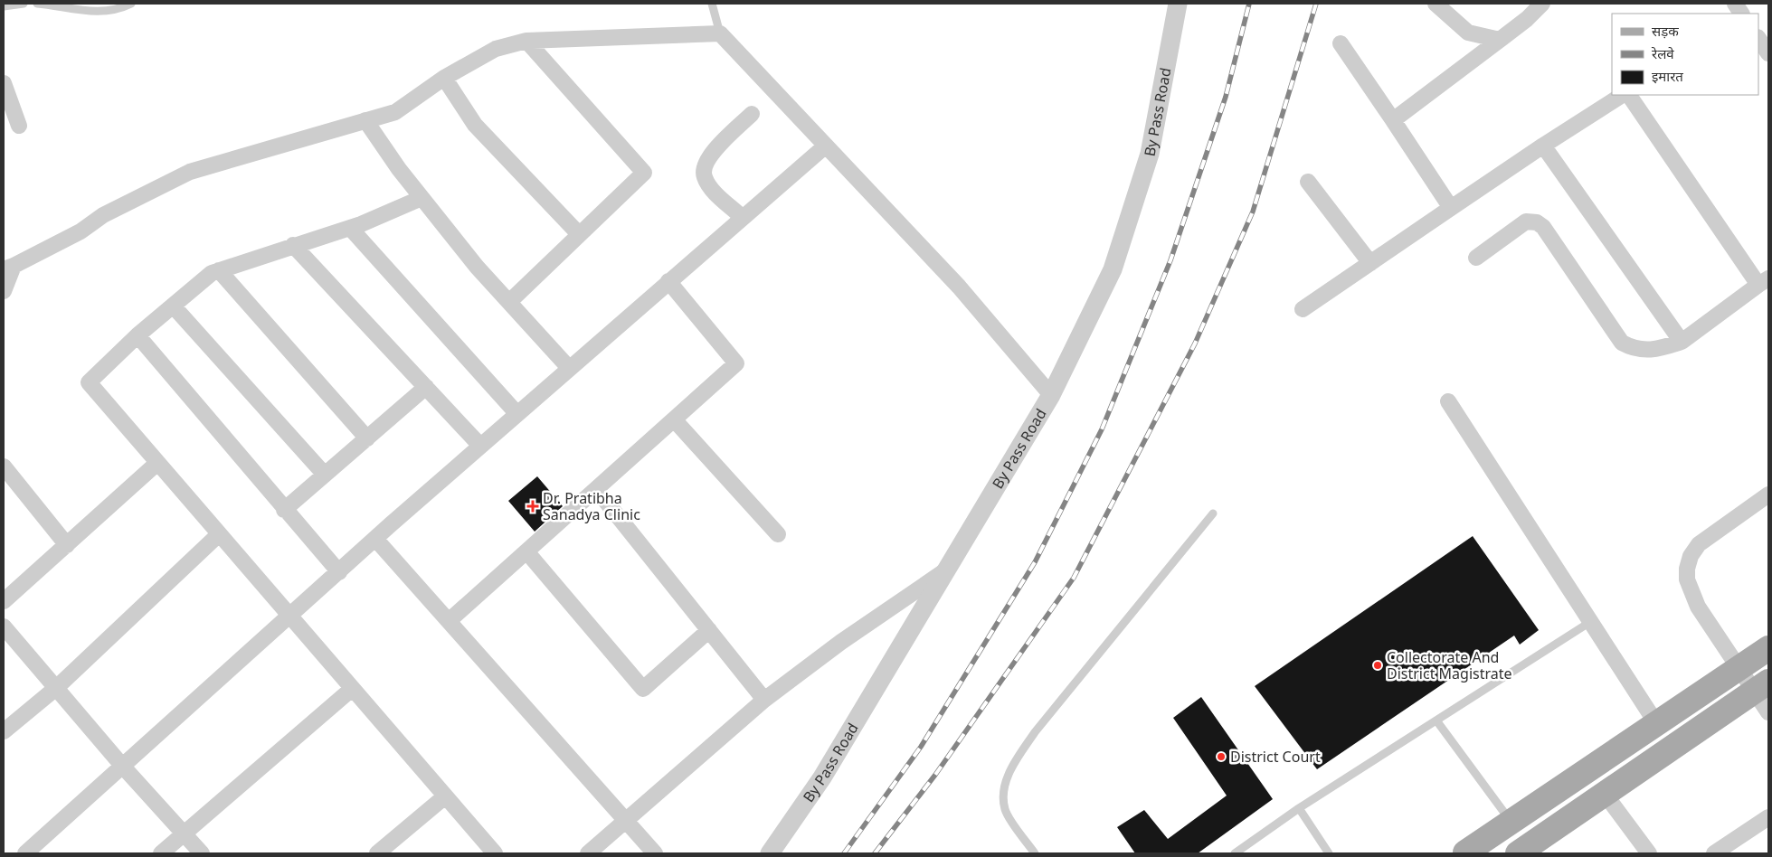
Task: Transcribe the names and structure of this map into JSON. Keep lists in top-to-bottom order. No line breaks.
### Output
{"streets":{"street":["By Pass Road"]},"places":{"health":["Dr. Pratibha Sanadya Clinic"],"other":["Collectorate And District Magistrate","District Court"]},"legend":["सड़क","रेलवे","इमारत"]}
